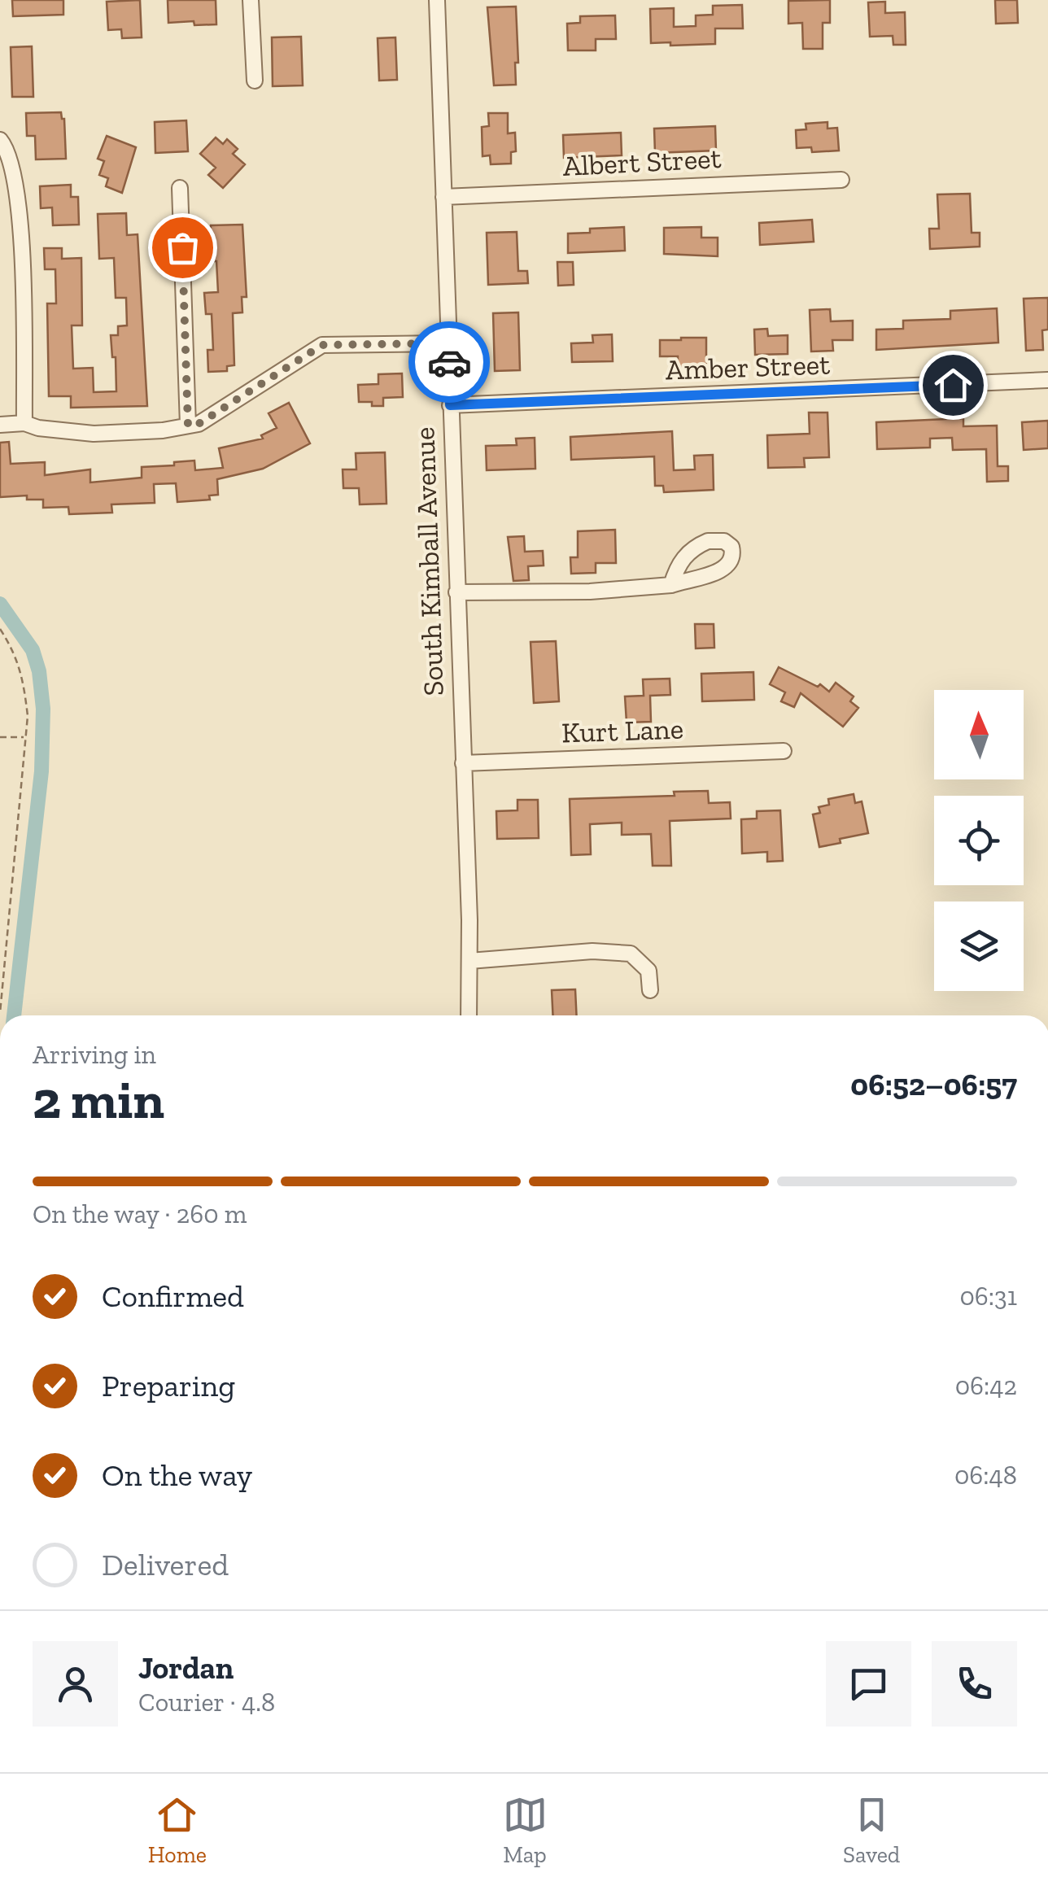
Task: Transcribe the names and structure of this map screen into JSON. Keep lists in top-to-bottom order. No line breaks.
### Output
{"streets":{"street":["Albert Street","Amber Street","South Kimball Avenue","Kurt Lane"]},"crossings":[["Albert Street","South Kimball Avenue"],["Amber Street","South Kimball Avenue"],["South Kimball Avenue","Kurt Lane"]],"north":"top","page":{"heading":["2 min","Arriving in","06:52–06:57"],"panel":["Jordan","Courier · 4.8"],"bar":"On the way · 260 m","list":[["Confirmed","06:31"],["Preparing","06:42"],["On the way","06:48"],"Delivered"],"tabs":["Home","Map","Saved"]}}
